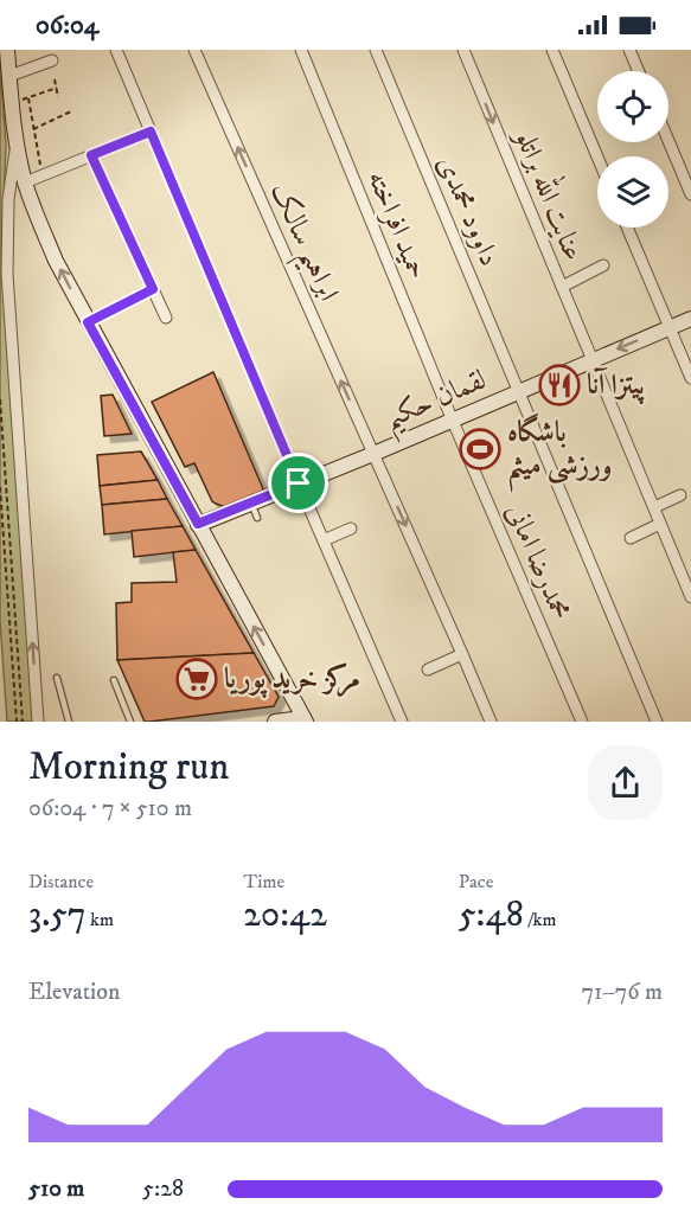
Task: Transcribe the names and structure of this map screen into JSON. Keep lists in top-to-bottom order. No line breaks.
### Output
{"streets":{"street":["عنایت الله براتلو","داوود محمدی","حمید افراخته","ابراهیم سالک","لقمان حکیم","محمدرضا امانی"]},"crossings":[["عنایت الله براتلو","لقمان حکیم"],["داوود محمدی","لقمان حکیم"],["حمید افراخته","لقمان حکیم"],["حمید افراخته","محمدرضا امانی"],["ابراهیم سالک","لقمان حکیم"],["لقمان حکیم","محمدرضا امانی"]],"places":{"restaurant":["پیتزا آنا"],"sports":["باشگاه ورزشی میثم"],"supermarket":["مرکز خرید پوریا"]},"page":{"status":"06:04","heading":["Morning run","06:04 · 7 × 510 m"],"stats":[["Distance","3.57 km"],["Time","20:42"],["Pace","5:48 /km"]],"chart":["Elevation","71–76 m"],"list":[{"name":"510 m","note":"5:28"}]}}
